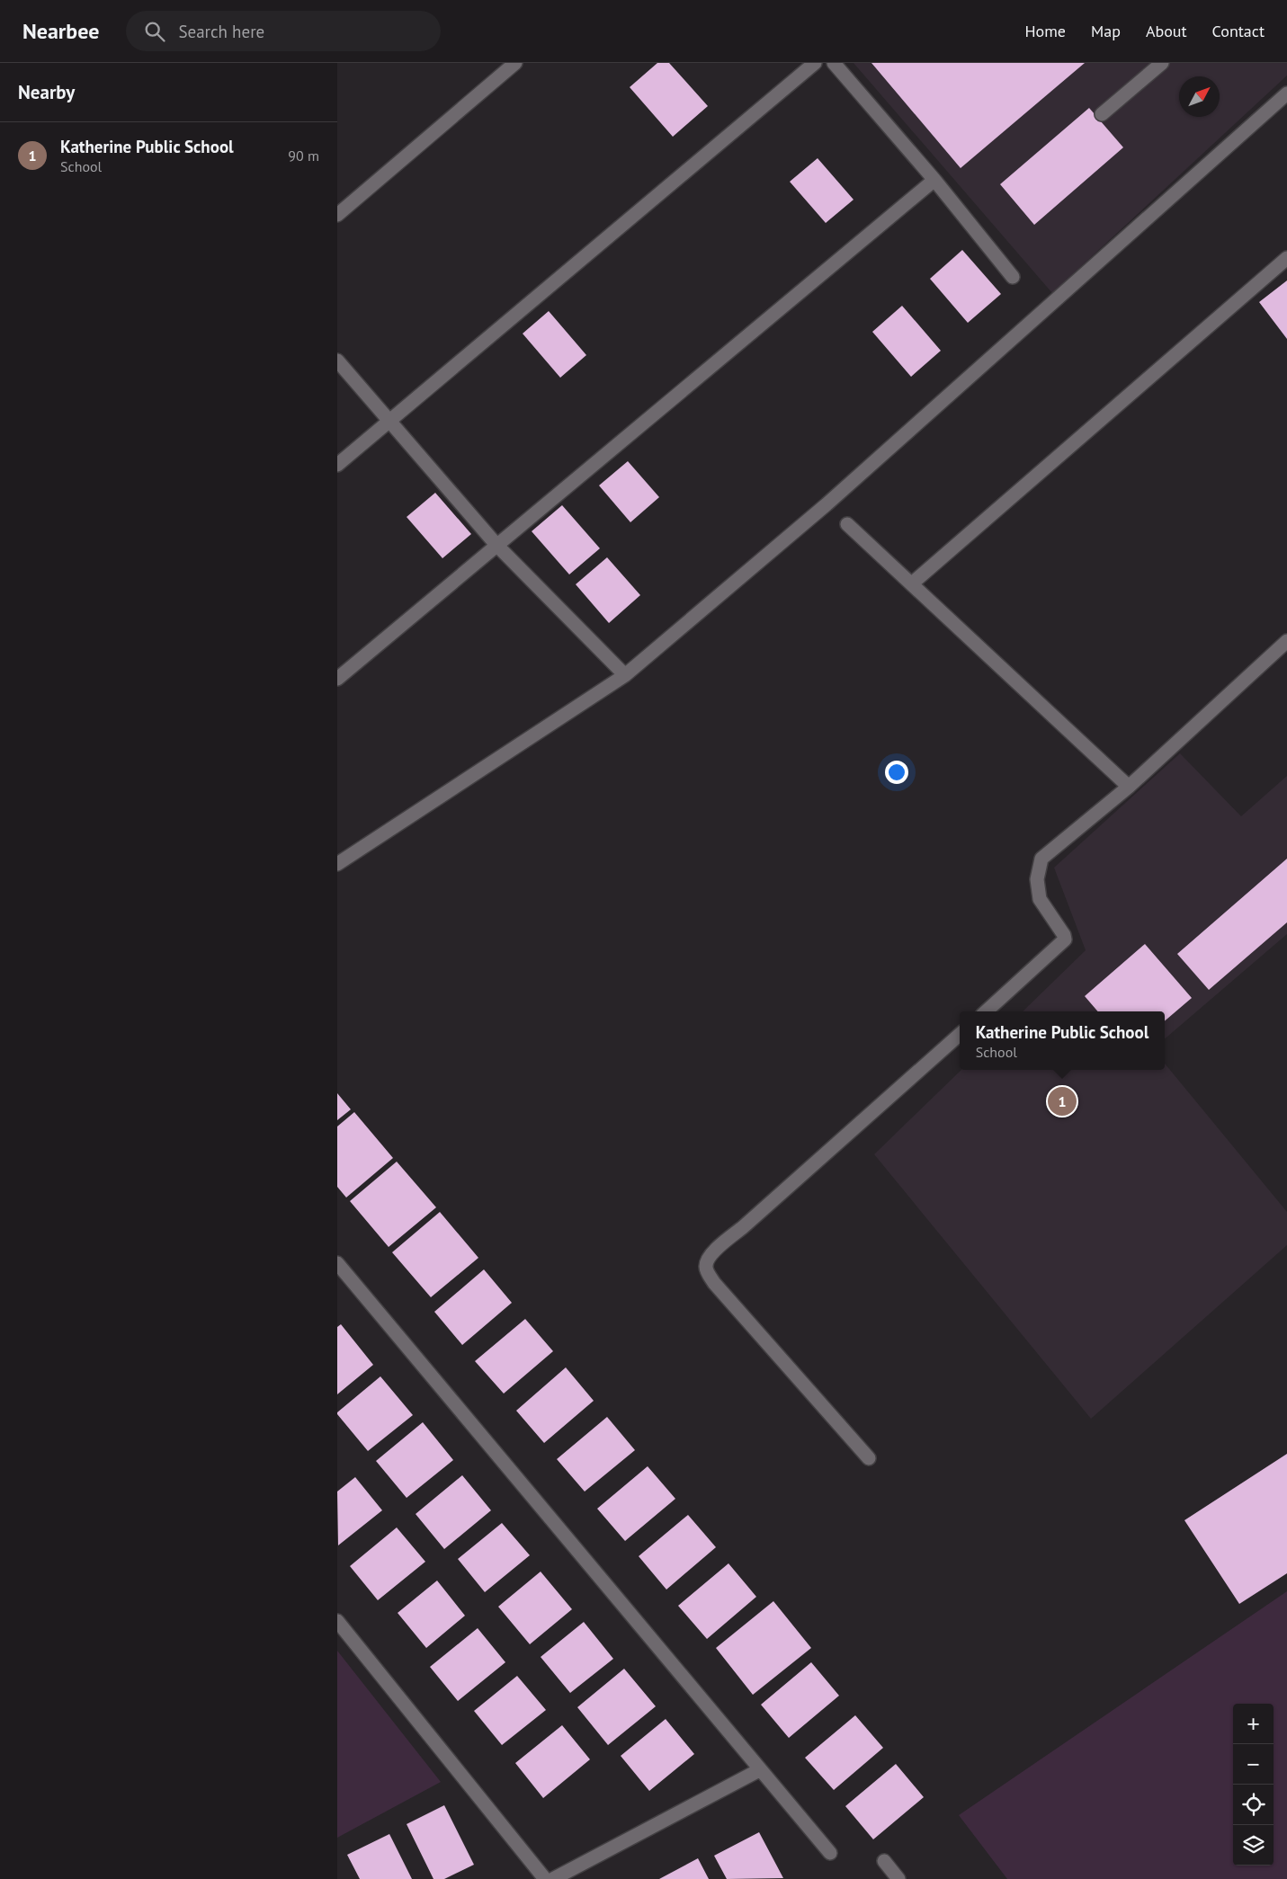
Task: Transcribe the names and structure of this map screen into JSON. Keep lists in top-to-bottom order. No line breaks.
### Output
{"north":"top right","page":{"header":"Nearbee","search":"Search here","nav":["Home","Map","About","Contact"],"heading":"Nearby","list":[{"mark":"1","name":"Katherine Public School","note":"School","value":"90 m"}],"popup":["Katherine Public School","School"],"pins":"1","map_buttons":["+","−"]}}
